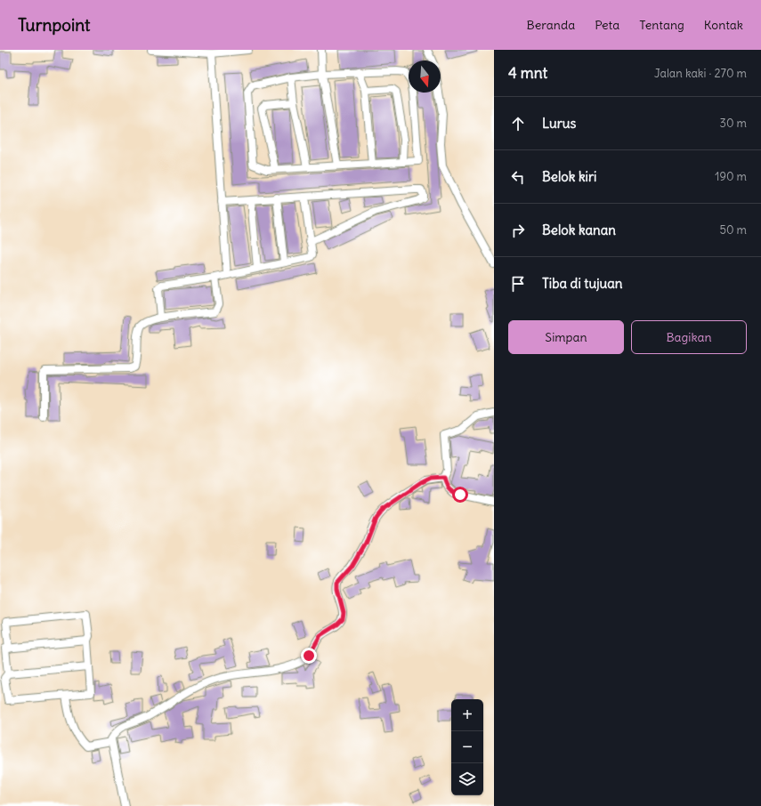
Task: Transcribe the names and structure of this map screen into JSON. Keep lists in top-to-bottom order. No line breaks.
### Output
{"north":"bottom","page":{"header":"Turnpoint","nav":["Beranda","Peta","Tentang","Kontak"],"heading":["4 mnt","Jalan kaki · 270 m"],"list":[["Lurus","30 m"],["Belok kiri","190 m"],["Belok kanan","50 m"],"Tiba di tujuan"],"buttons":["Simpan","Bagikan"],"map_buttons":["+","−"]}}
